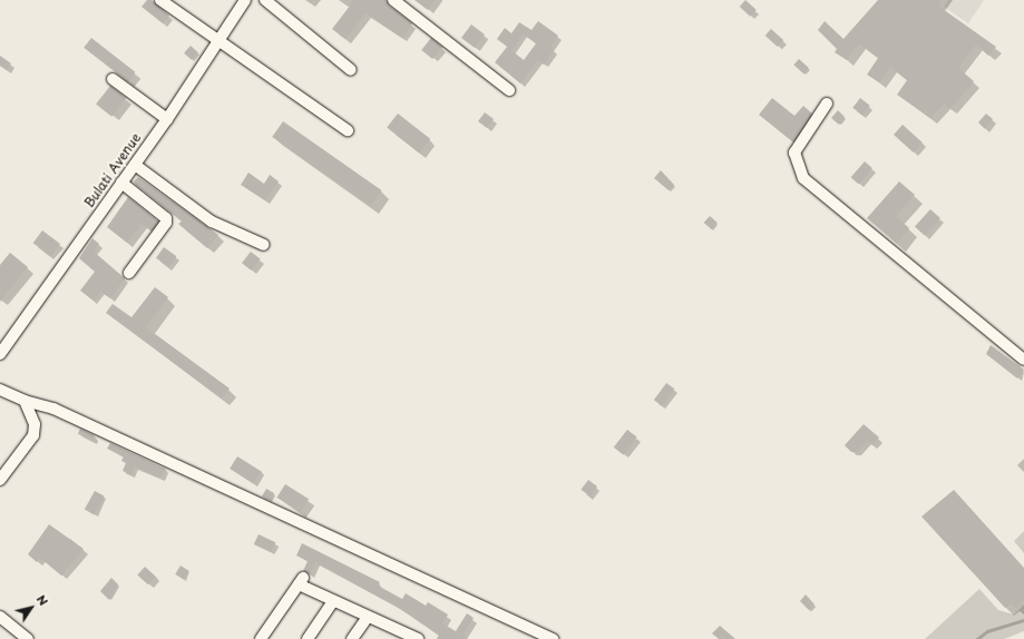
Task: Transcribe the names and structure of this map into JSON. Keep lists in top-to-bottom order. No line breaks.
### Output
{"streets":{"street":["Bulati Avenue"]},"north":"top right"}
